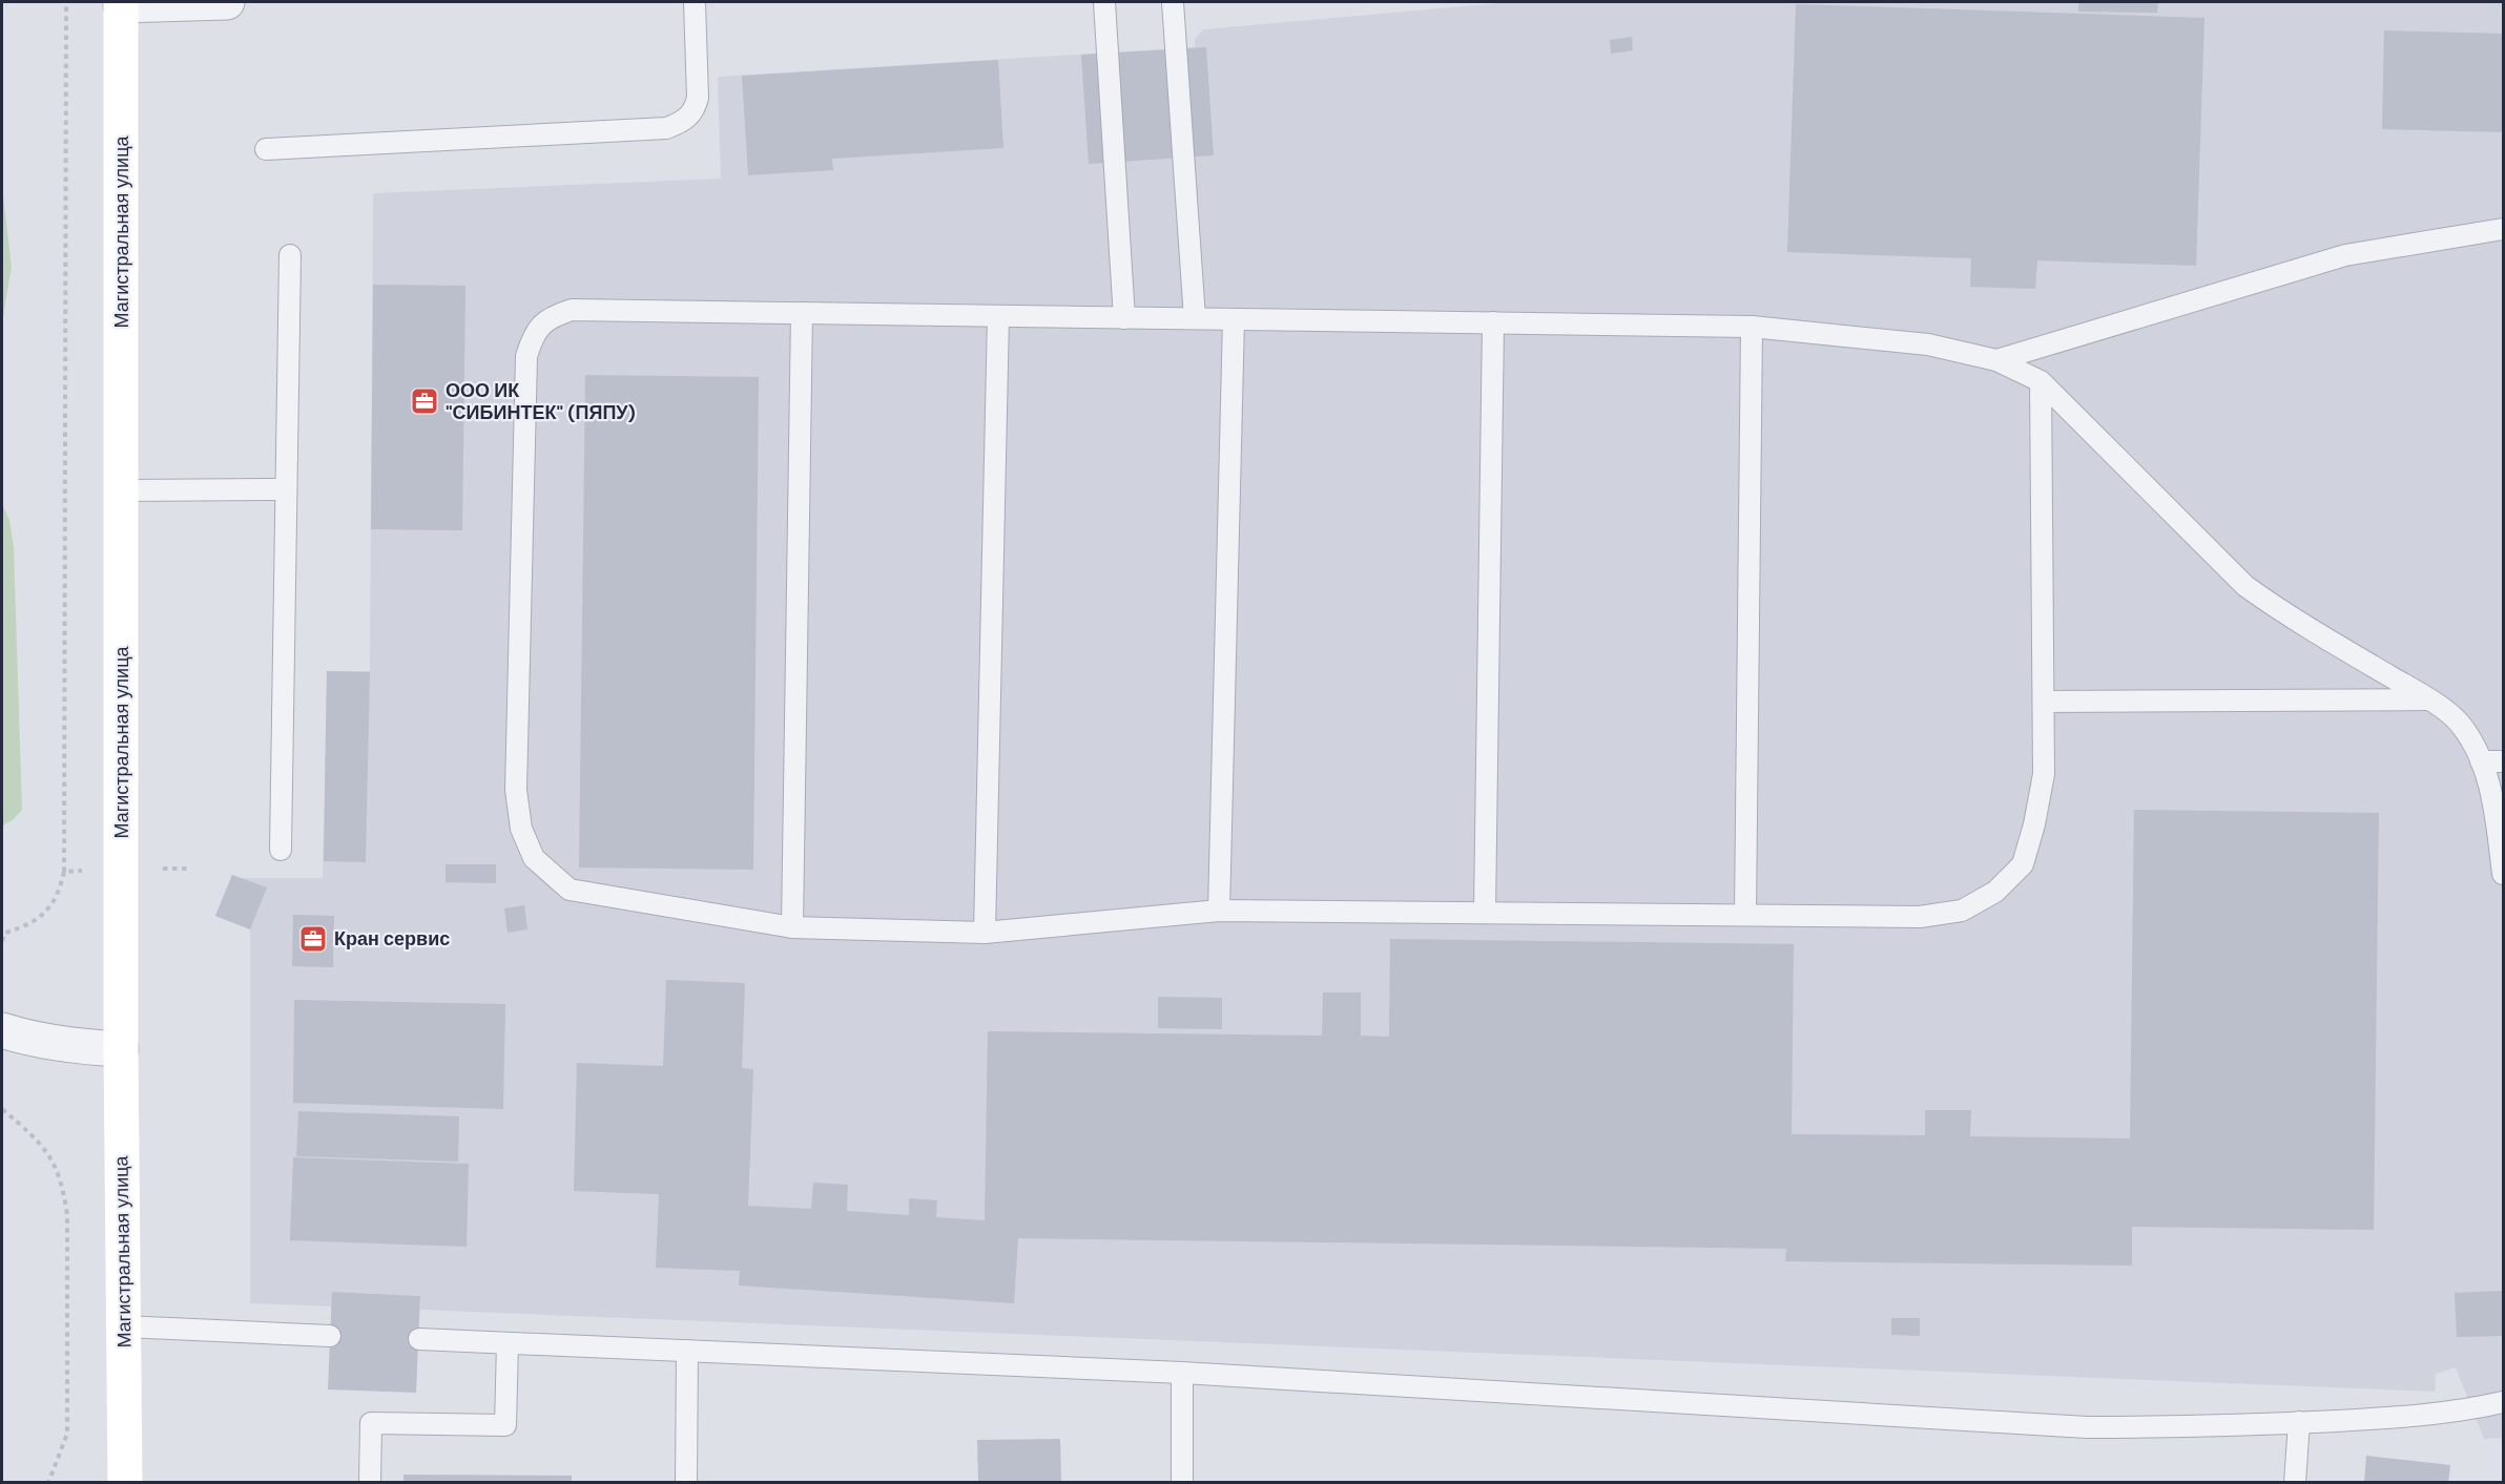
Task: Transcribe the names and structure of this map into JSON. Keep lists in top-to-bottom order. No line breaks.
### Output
{"streets":{"main road":["Магистральная улица"]},"places":{"office":["ООО ИК \"СИБИНТЕК\" (ПЯПУ)","Кран сервис"]}}
